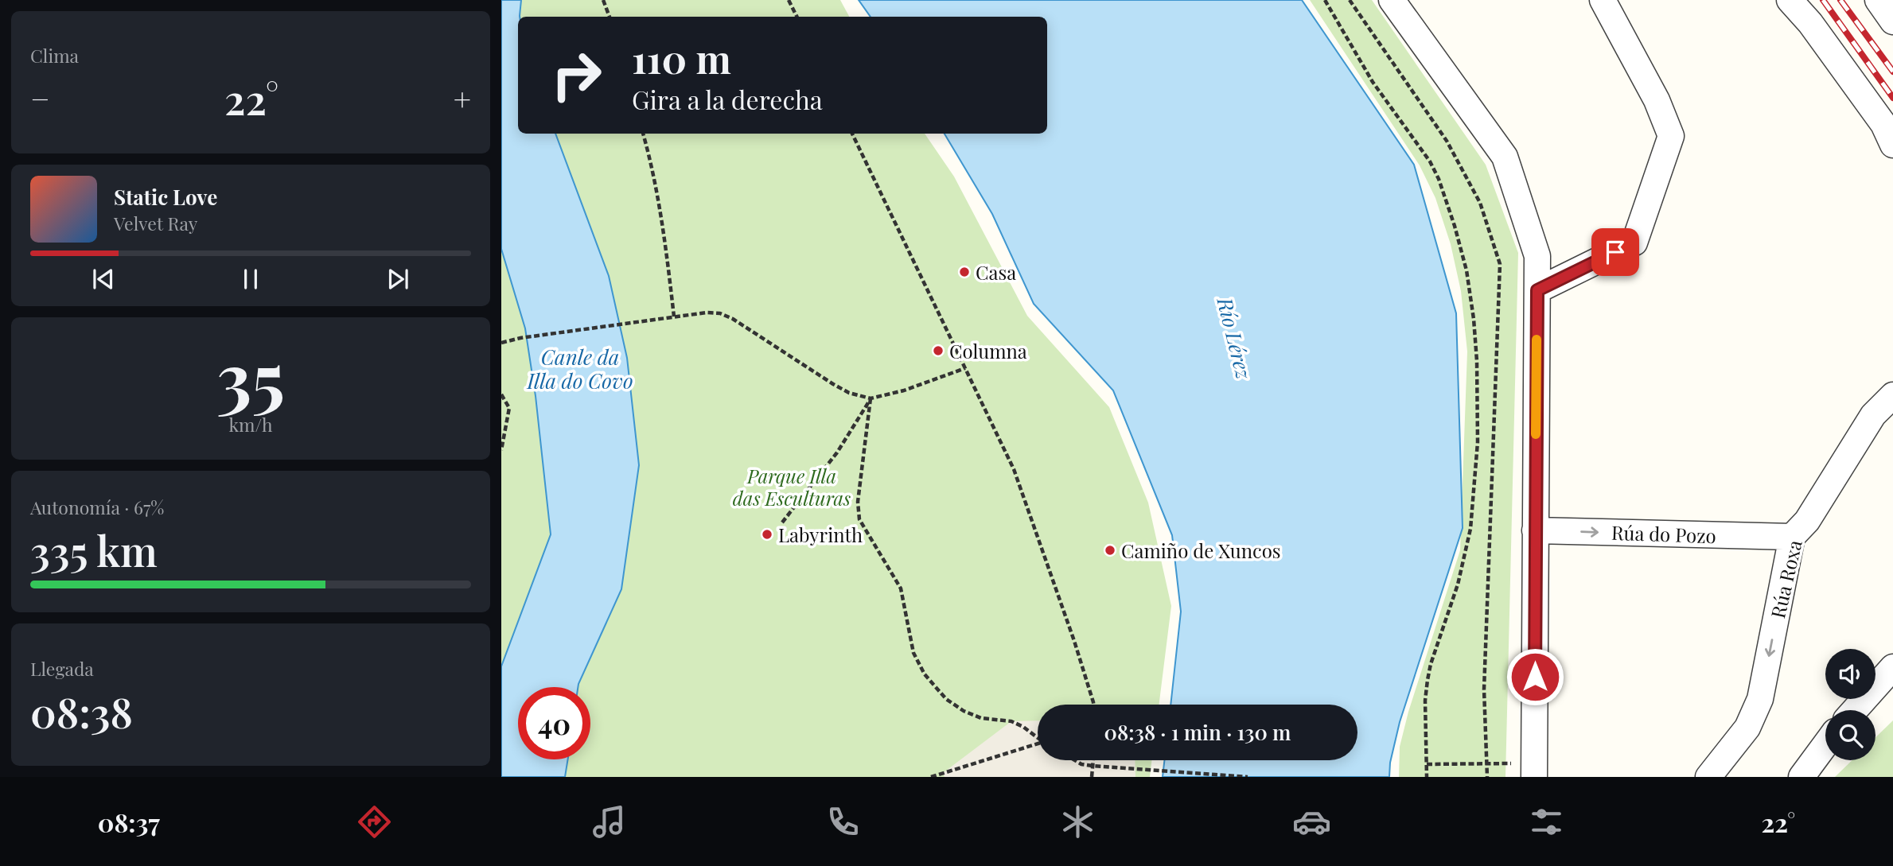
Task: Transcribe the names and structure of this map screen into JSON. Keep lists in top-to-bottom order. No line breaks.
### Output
{"streets":{"street":["Rúa do Pozo","Rúa Roxa"]},"crossings":[["Rúa do Pozo","Rúa Roxa"]],"one_way":["Rúa do Pozo"],"water":["Río Lérez","Canle da Illa do Covo"],"parks":["Parque Illa das Esculturas"],"places":["Casa","Columna","Labyrinth","Camiño de Xuncos"],"page":{"tile":["Clima",["35","km/h"],["Autonomía · 67%","335 km"],["Llegada","08:38"]],"turn":["110 m","Gira a la derecha"],"heat":["−","22°","+"],"song":["Static Love","Velvet Ray"],"limit":"40","trip":"08:38 · 1 min · 130 m","tabs":["08:37","22°"]}}
